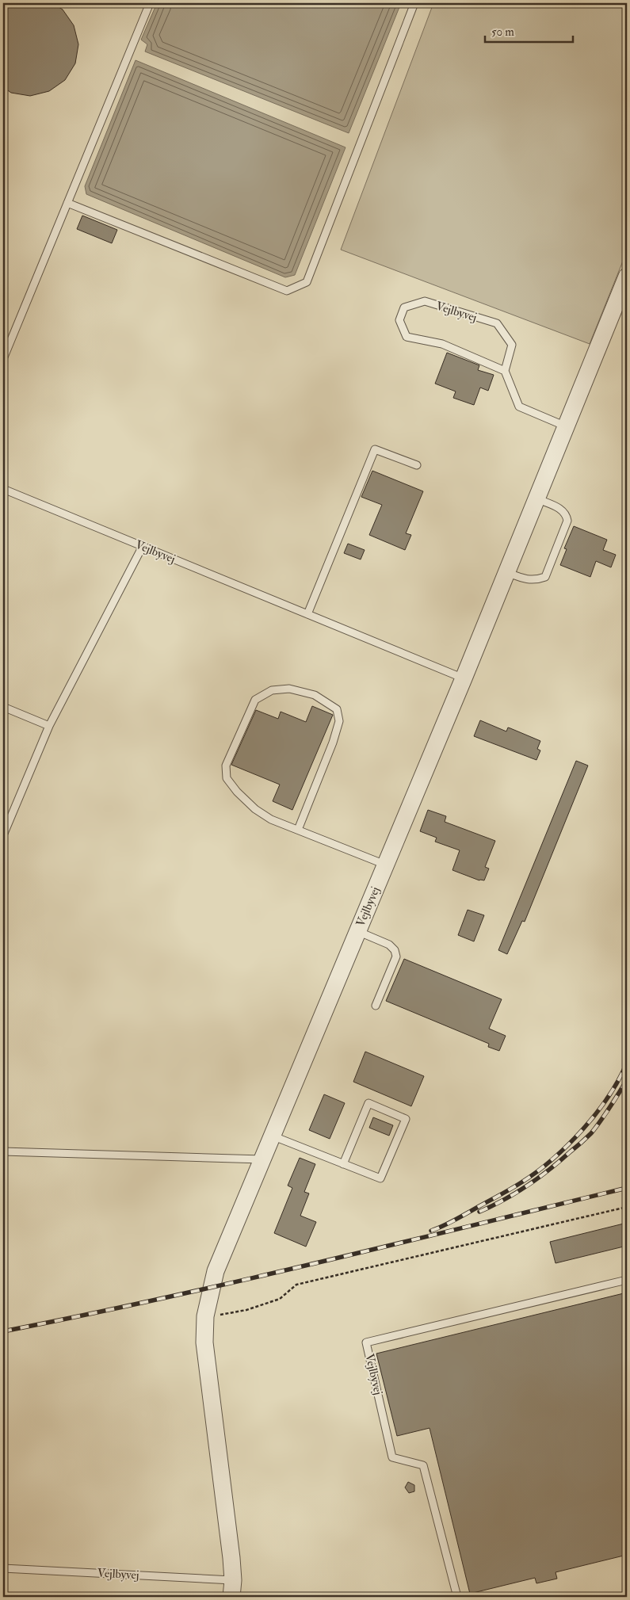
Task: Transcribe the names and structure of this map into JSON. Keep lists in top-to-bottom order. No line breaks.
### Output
{"streets":{"street":["Vejlbyvej"]},"scale_bar":"50 m"}
